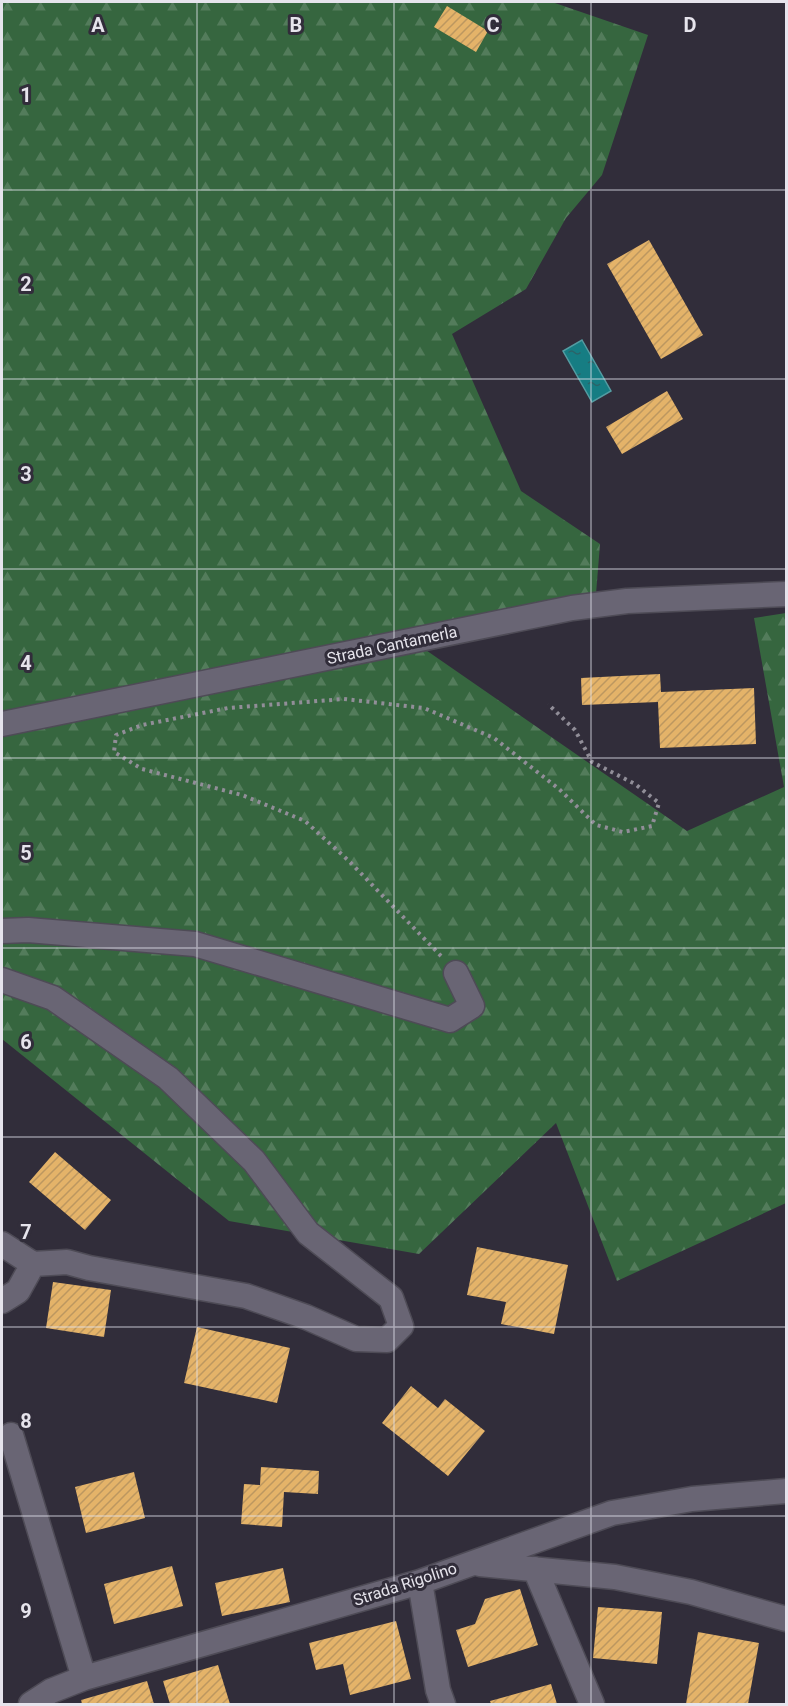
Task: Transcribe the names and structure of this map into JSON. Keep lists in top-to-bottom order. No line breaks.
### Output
{"streets":{"street":["Strada Cantamerla","Strada Rigolino"]},"grid":{"columns":["A","B","C","D"],"rows":["1","2","3","4","5","6","7","8","9"]}}
